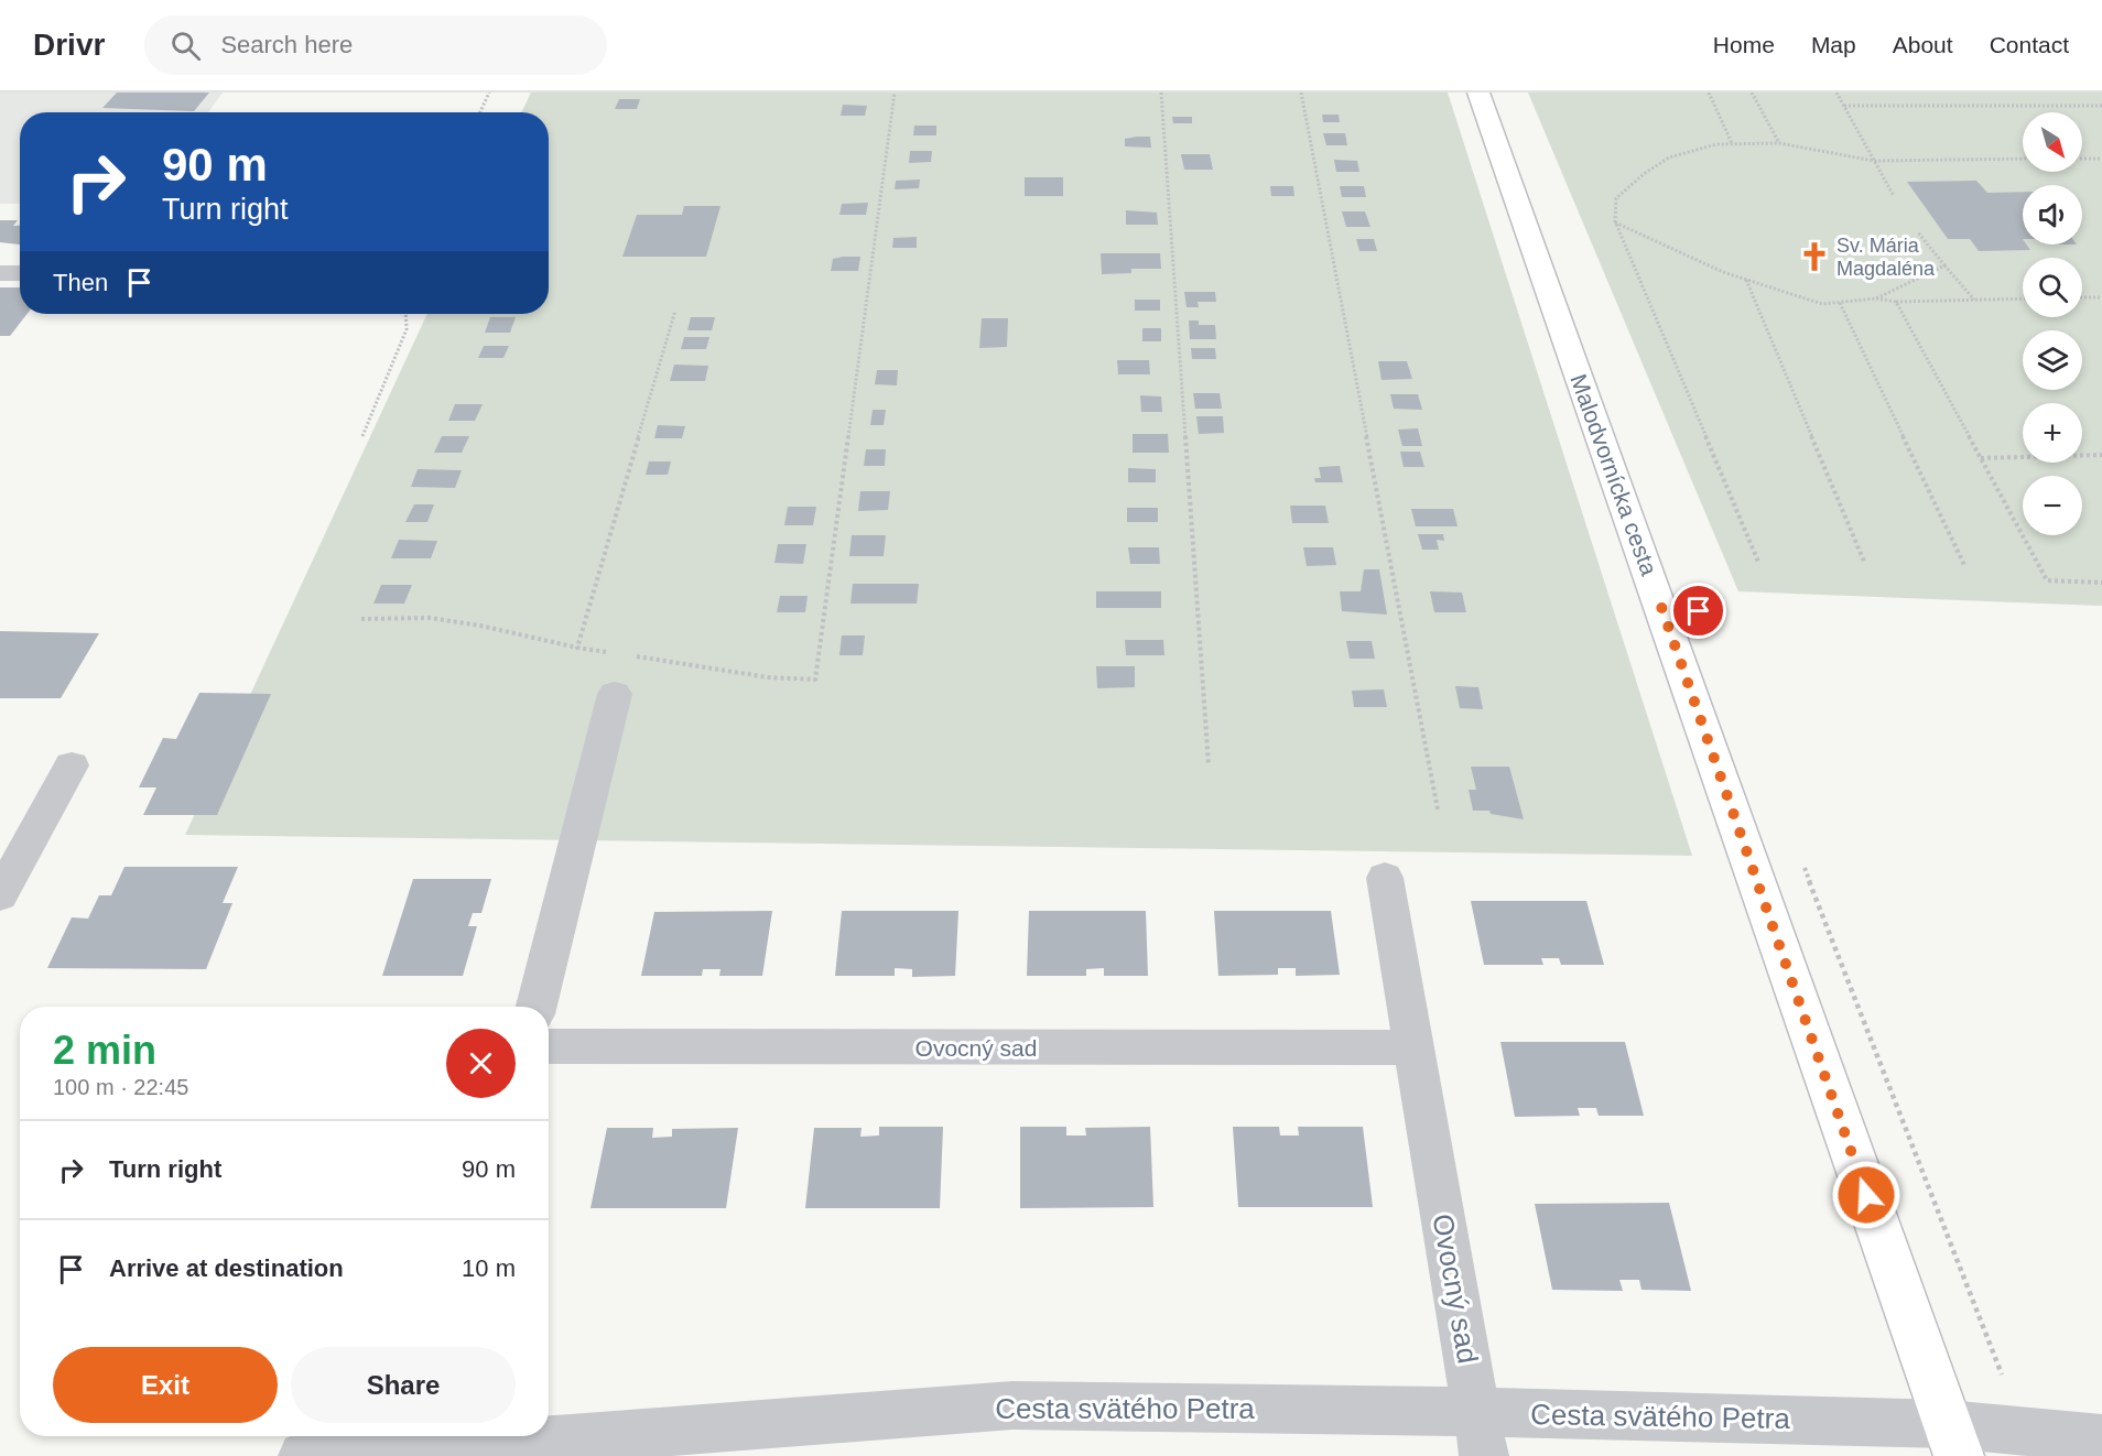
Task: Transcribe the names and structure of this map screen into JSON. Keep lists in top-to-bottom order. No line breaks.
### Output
{"streets":{"street":["Malodvornícka cesta","Ovocný sad","Cesta svätého Petra"]},"crossings":[["Malodvornícka cesta","Cesta svätého Petra"],["Ovocný sad","Cesta svätého Petra"]],"places":{"church":["Sv. Mária Magdaléna"]},"north":"bottom right","page":{"header":"Drivr","search":"Search here","nav":["Home","Map","About","Contact"],"map_buttons":["+","−"],"turn":["90 m","Turn right"],"then":"Then","heading":["2 min","100 m · 22:45"],"list":[{"name":"Turn right","value":"90 m"},{"name":"Arrive at destination","value":"10 m"}],"buttons":["Exit","Share"]}}
